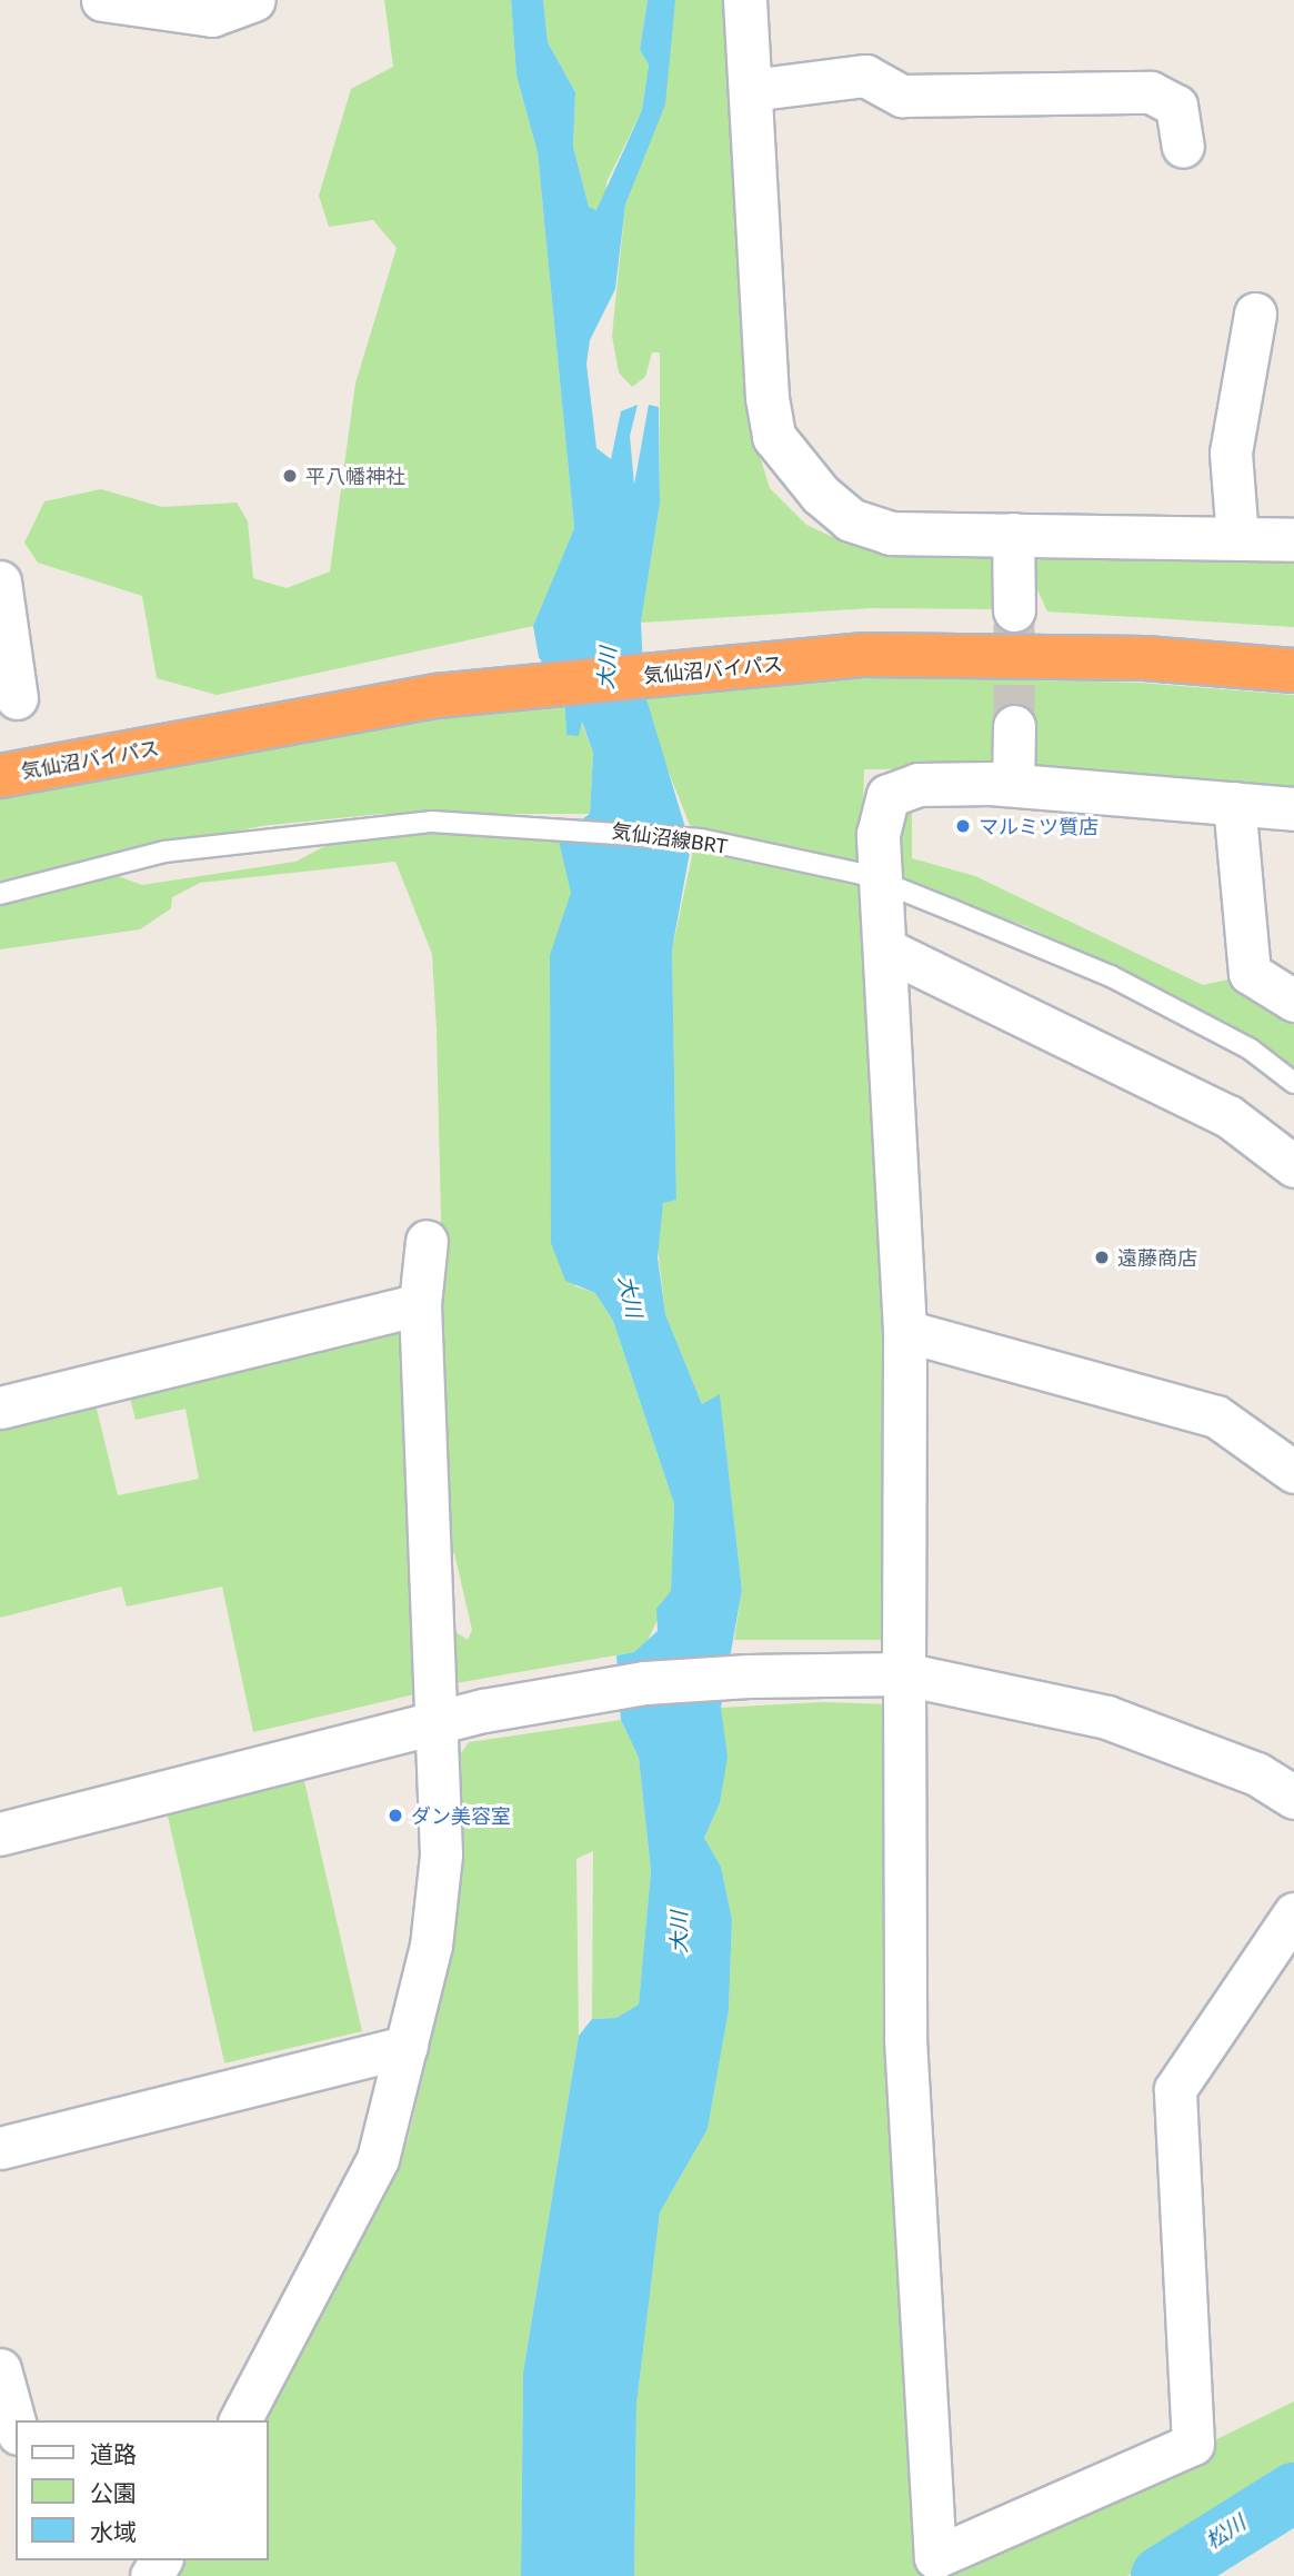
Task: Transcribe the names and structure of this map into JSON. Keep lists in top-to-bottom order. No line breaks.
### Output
{"streets":{"highway":["気仙沼バイパス"],"lane":["気仙沼線BRT"]},"water":["大川","松川"],"places":["平八幡神社","マルミツ質店","遠藤商店","ダン美容室"],"legend":["道路","公園","水域"]}
